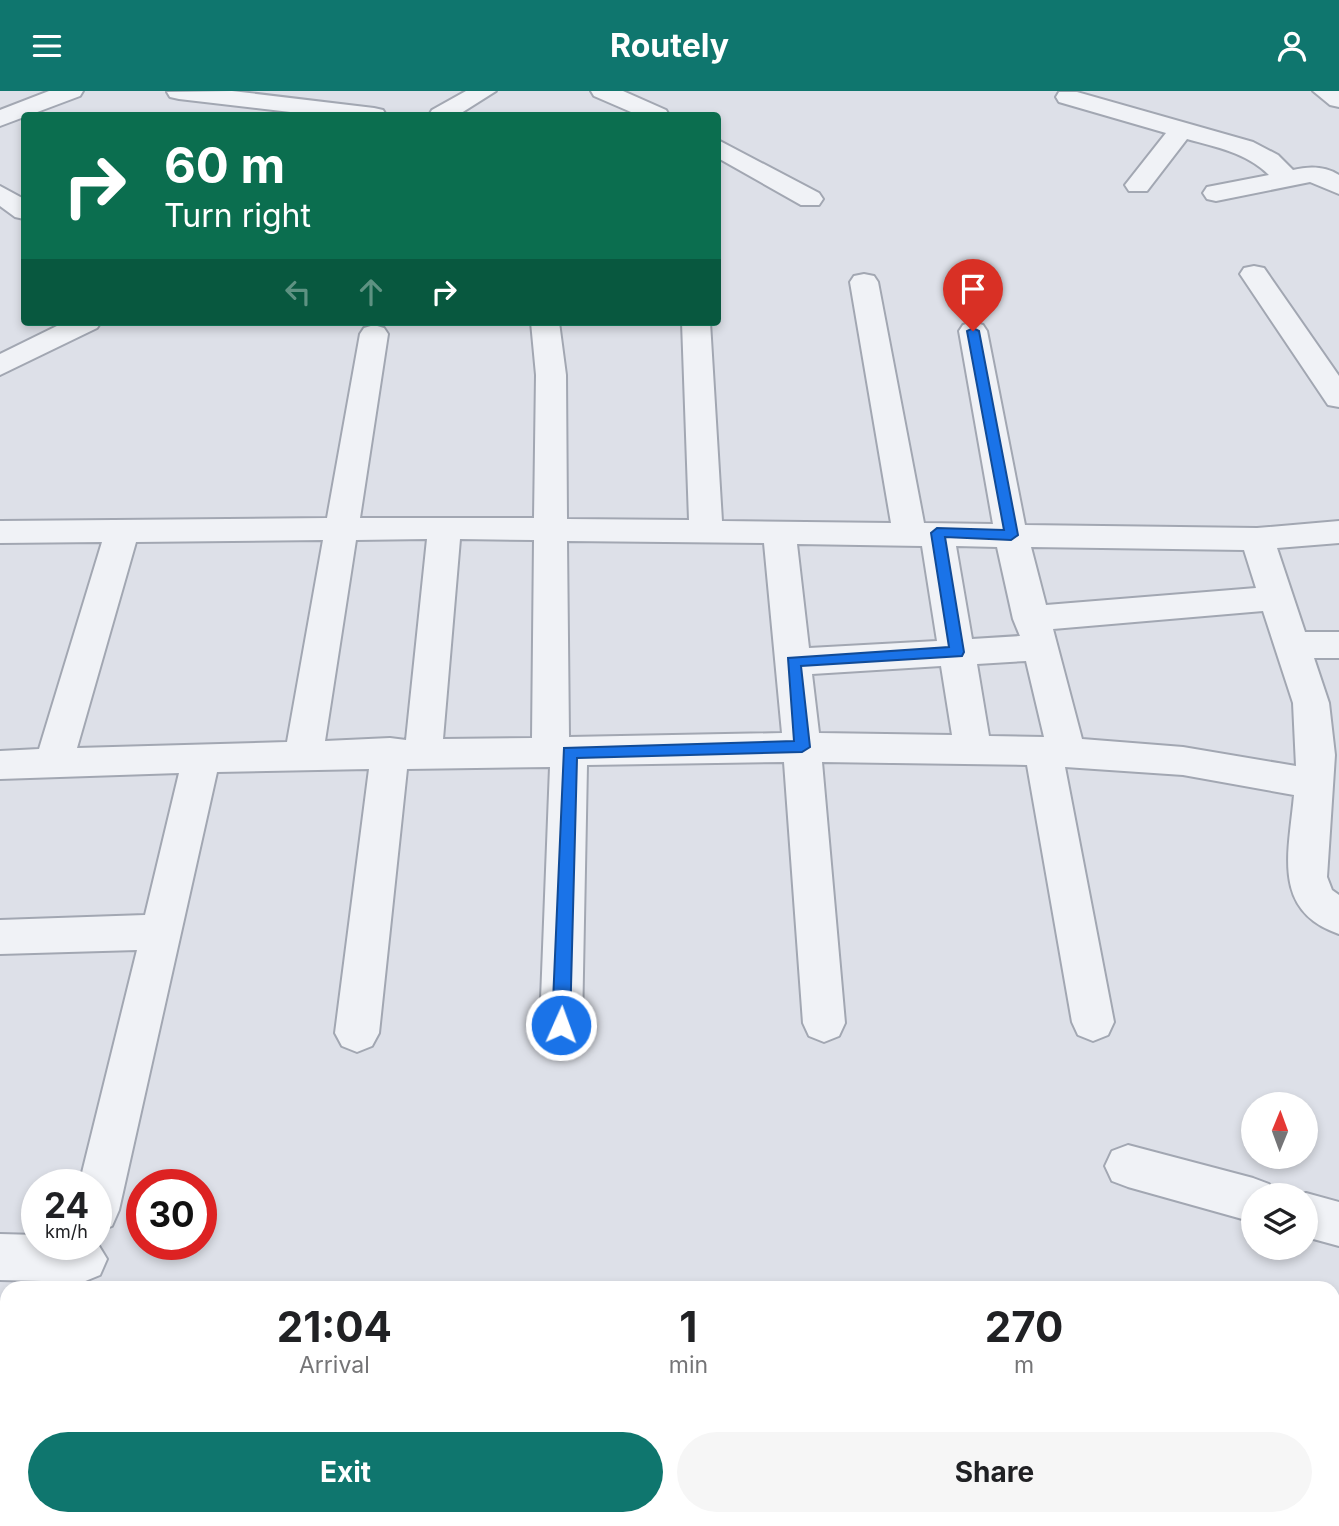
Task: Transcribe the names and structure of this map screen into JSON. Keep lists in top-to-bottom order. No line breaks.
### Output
{"north":"top","page":{"header":"Routely","turn":["60 m","Turn right"],"speed":"24 km/h","limit":"30","eta":["21:04","Arrival","1","min","270","m"],"buttons":["Exit","Share"]}}
